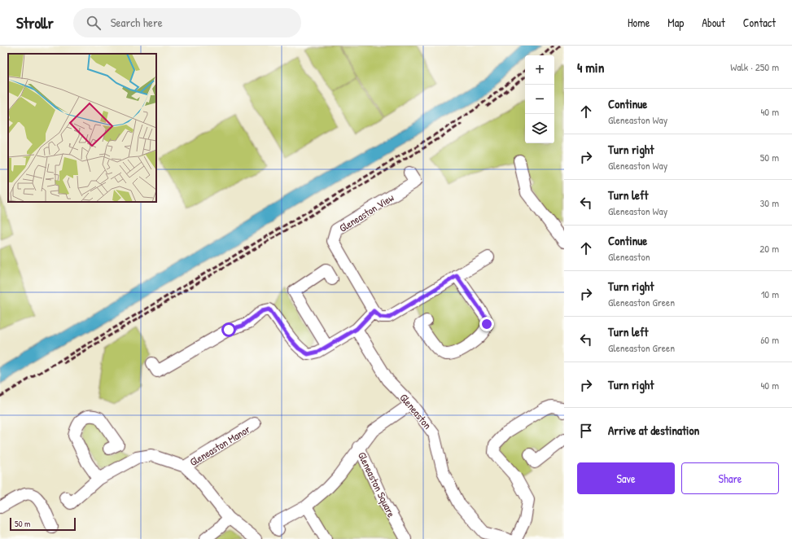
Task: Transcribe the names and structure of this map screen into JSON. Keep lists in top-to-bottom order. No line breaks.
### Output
{"streets":{"street":["Gleneaston View","Gleneaston","Gleneaston Manor","Gleneaston Square"]},"crossings":[["Gleneaston","Gleneaston Square"]],"scale_bar":"50 m","page":{"header":"Strollr","search":"Search here","nav":["Home","Map","About","Contact"],"heading":["4 min","Walk · 250 m"],"map_buttons":["+","−"],"list":[["Continue","Gleneaston Way","40 m"],["Turn right","Gleneaston Way","50 m"],["Turn left","Gleneaston Way","30 m"],["Continue","Gleneaston","20 m"],["Turn right","Gleneaston Green","10 m"],["Turn left","Gleneaston Green","60 m"],["Turn right","40 m"],"Arrive at destination"],"buttons":["Save","Share"],"scale":"50 m"}}
